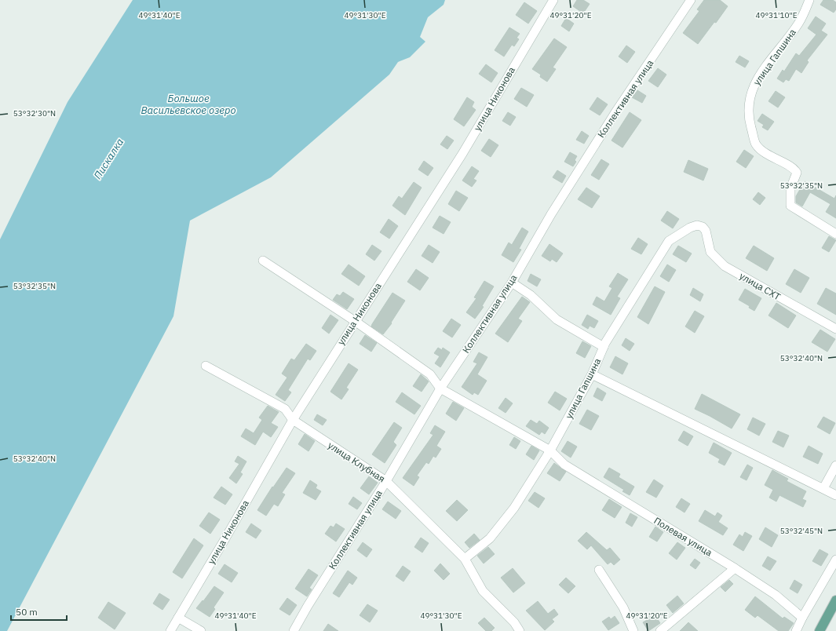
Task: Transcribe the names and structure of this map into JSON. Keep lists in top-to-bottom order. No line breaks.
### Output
{"streets":{"street":["улица Гапшина","улица Никонова","Коллективная улица","улица СХТ","улица Клубная","Полевая улица"]},"crossings":[["улица Гапшина","улица СХТ"],["улица Гапшина","улица Клубная"],["улица Гапшина","Полевая улица"],["улица Никонова","улица Клубная"],["Коллективная улица","улица Клубная"],["Коллективная улица","Полевая улица"]],"water":["Большое Васильевское озеро","Пискалка"],"scale_bar":"50 m","coordinates":["49°31'40\"E","49°31'30\"E","49°31'20\"E","49°31'10\"E","53°32'30\"N","53°32'35\"N","53°32'40\"N","53°32'45\"N"]}
